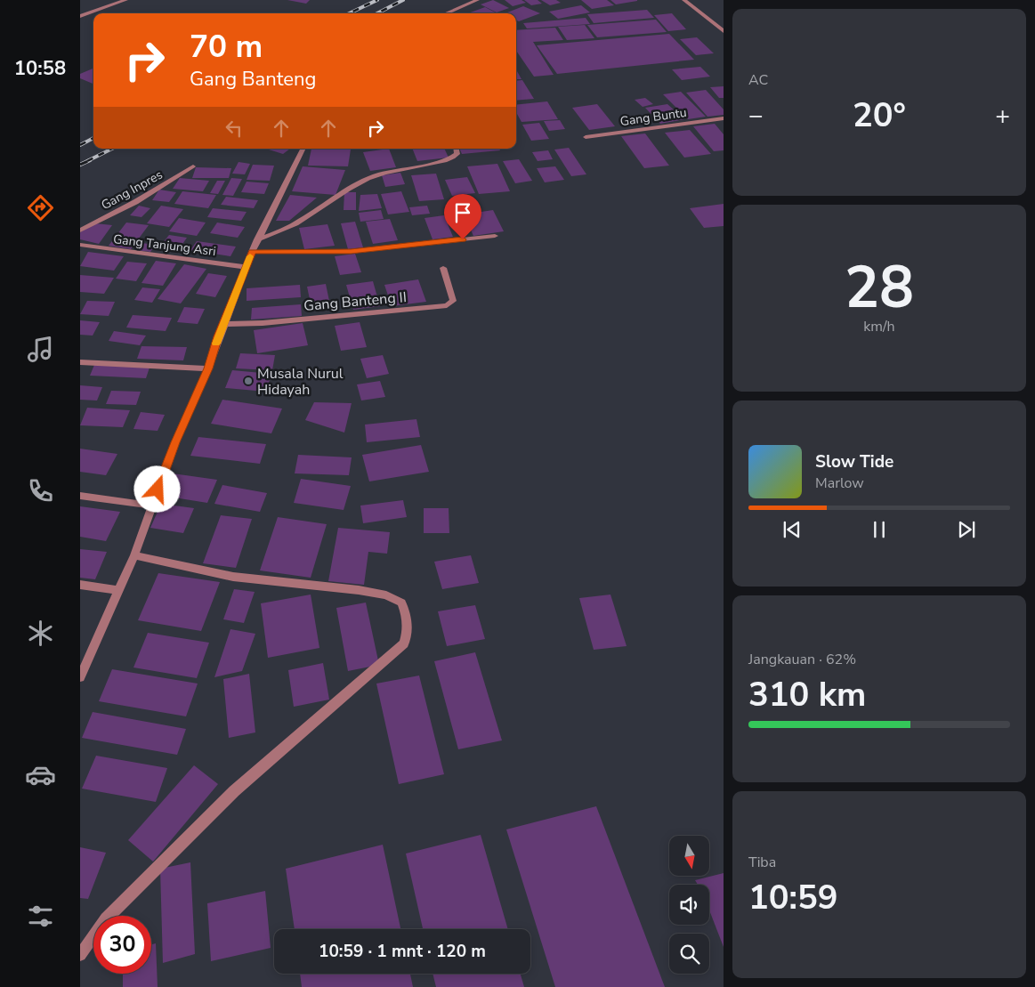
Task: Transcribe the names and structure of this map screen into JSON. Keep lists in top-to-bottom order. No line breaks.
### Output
{"streets":{"street":["Gang Buntu","Gang Inpres","Gang Tanjung Asri","Gang Banteng II"]},"places":["Musala Nurul Hidayah"],"north":"bottom","page":{"tabs":"10:58","tile":["AC",["28","km/h"],["Jangkauan · 62%","310 km"],["Tiba","10:59"]],"turn":["70 m","Gang Banteng"],"heat":["−","20°","+"],"song":["Slow Tide","Marlow"],"limit":"30","trip":"10:59 · 1 mnt · 120 m"}}
